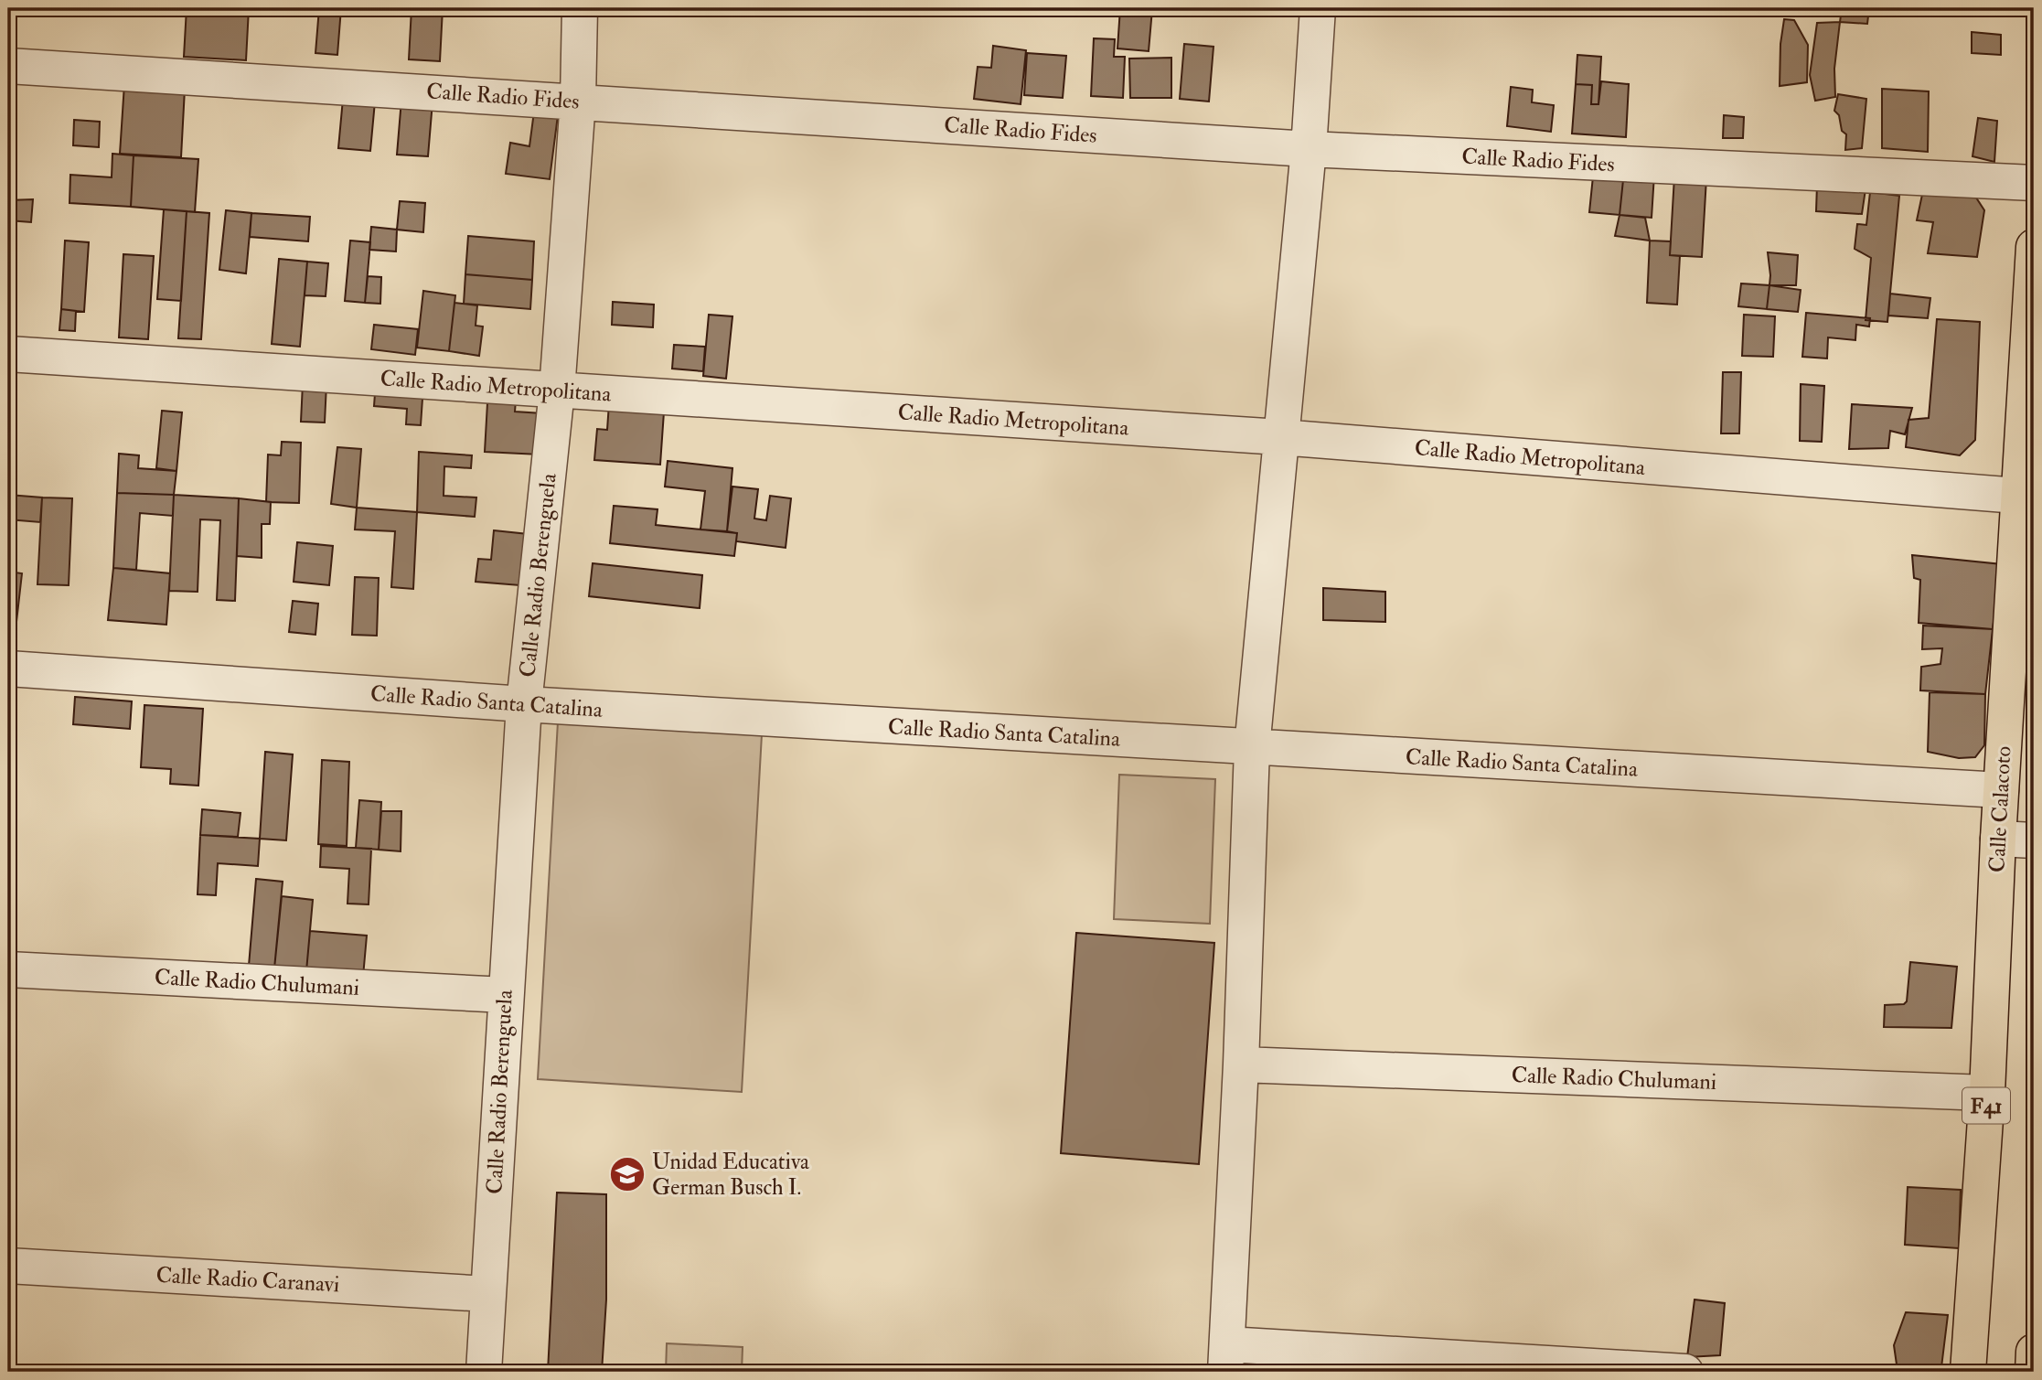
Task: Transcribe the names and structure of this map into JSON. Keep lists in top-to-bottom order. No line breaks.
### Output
{"streets":{"main road":["Calle Calacoto","F41"],"street":["Calle Radio Fides","Calle Radio Metropolitana","Calle Radio Berenguela","Calle Radio Santa Catalina","Calle Radio Chulumani","Calle Radio Caranavi"]},"crossings":[["Calle Radio Fides","Calle Radio Berenguela"],["Calle Radio Metropolitana","Calle Radio Berenguela"],["Calle Radio Metropolitana","Calle Calacoto"],["Calle Radio Berenguela","Calle Radio Santa Catalina"],["Calle Radio Berenguela","Calle Radio Chulumani"],["Calle Radio Berenguela","Calle Radio Caranavi"],["Calle Radio Santa Catalina","Calle Calacoto"],["Calle Calacoto","Calle Radio Chulumani"]],"places":{"school or university":["Unidad Educativa German Busch I."]}}
